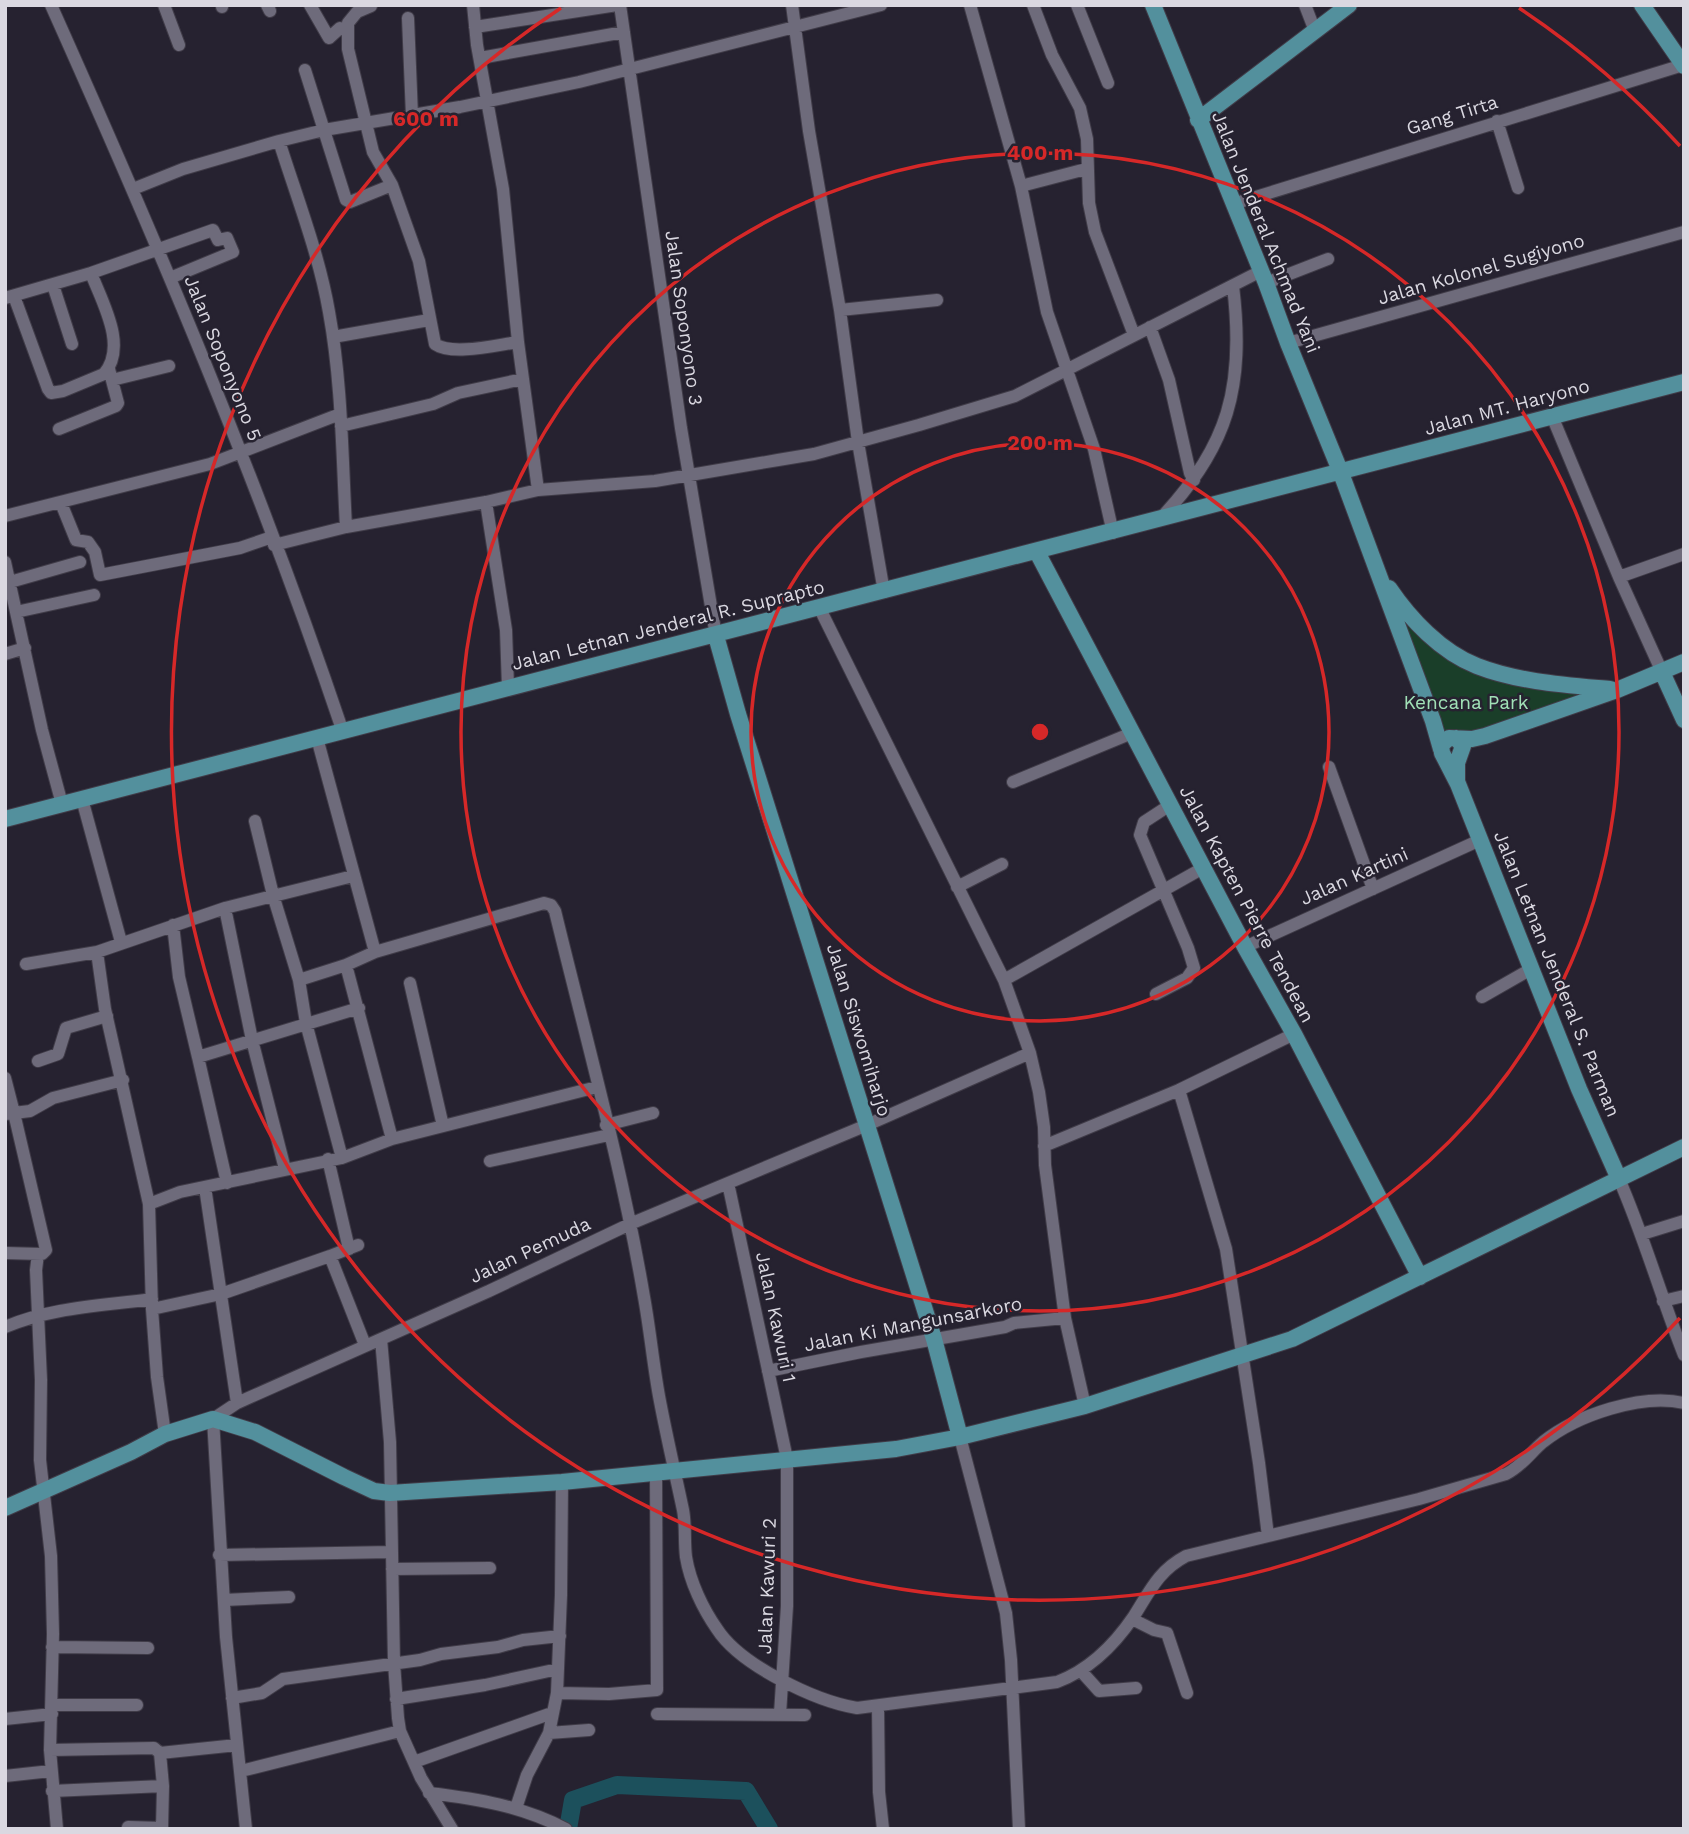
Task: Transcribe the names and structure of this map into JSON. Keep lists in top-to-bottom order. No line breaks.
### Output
{"streets":{"main road":["Jalan Jenderal Achmad Yani","Jalan MT. Haryono","Jalan Letnan Jenderal R. Suprapto","Jalan Kapten Pierre Tendean","Jalan Letnan Jenderal S. Parman","Jalan Siswomiharjo"],"street":["Gang Tirta","Jalan Kolonel Sugiyono","Jalan Soponyono 3","Jalan Soponyono 5","Jalan Kartini","Jalan Pemuda","Jalan Kawuri 1","Jalan Ki Mangunsarkoro","Jalan Kawuri 2"]},"crossings":[["Gang Tirta","Jalan Jenderal Achmad Yani"],["Jalan Jenderal Achmad Yani","Jalan Kolonel Sugiyono"],["Jalan Jenderal Achmad Yani","Jalan MT. Haryono"],["Jalan Jenderal Achmad Yani","Jalan Letnan Jenderal R. Suprapto"],["Jalan Soponyono 3","Jalan Letnan Jenderal R. Suprapto"],["Jalan Soponyono 3","Jalan Siswomiharjo"],["Jalan Soponyono 5","Jalan Letnan Jenderal R. Suprapto"],["Jalan MT. Haryono","Jalan Letnan Jenderal R. Suprapto"],["Jalan Letnan Jenderal R. Suprapto","Jalan Kapten Pierre Tendean"],["Jalan Letnan Jenderal R. Suprapto","Jalan Siswomiharjo"],["Jalan Kartini","Jalan Kapten Pierre Tendean"],["Jalan Kartini","Jalan Letnan Jenderal S. Parman"],["Jalan Siswomiharjo","Jalan Pemuda"],["Jalan Siswomiharjo","Jalan Ki Mangunsarkoro"],["Jalan Pemuda","Jalan Kawuri 1"],["Jalan Kawuri 1","Jalan Ki Mangunsarkoro"],["Jalan Kawuri 1","Jalan Kawuri 2"]],"parks":["Kencana Park"],"rings":["600 m","400 m","200 m"]}
